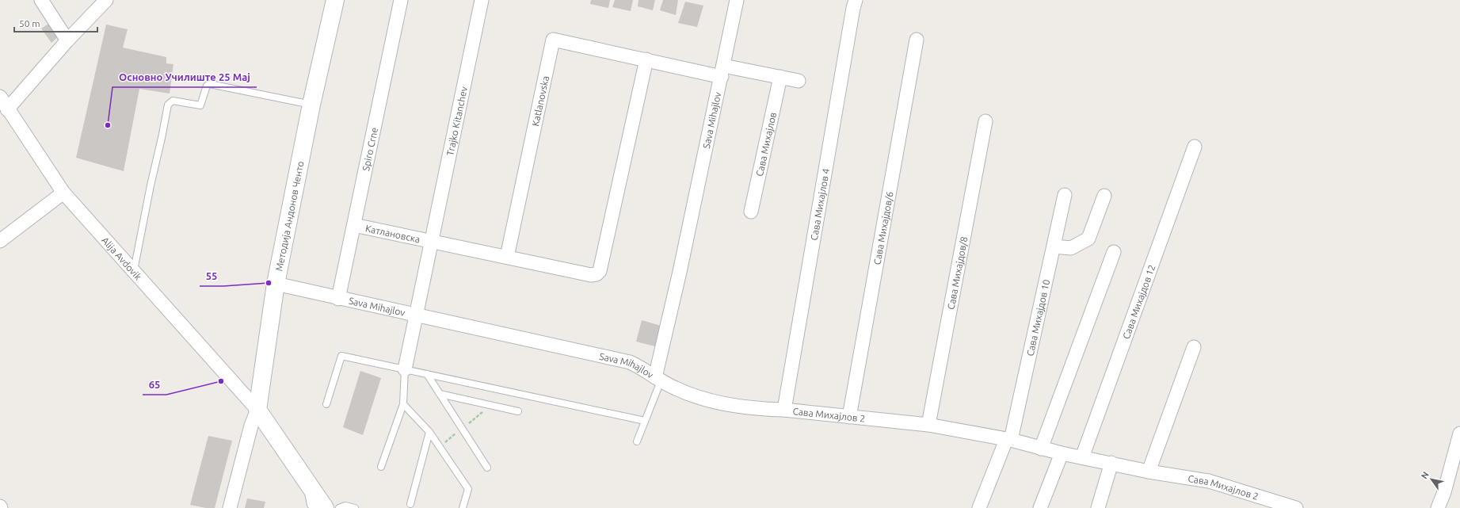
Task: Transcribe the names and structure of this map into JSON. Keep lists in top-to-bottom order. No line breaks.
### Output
{"streets":{"main road":["Методија Андонов Ченто"],"street":["Katlanovska","Sava Mihajlov","Trajko Kitanchev","Сава Михајлов","Spiro Crne","Сава Михајлов 4","Сава Михајдов/6","Катлановска","Alija Avdovik","Сава Михајдов/8","Сава Михајдов 12","Сава Михајдов 10","Сава Михајлов 2"]},"crossings":[["Katlanovska","Sava Mihajlov"],["Sava Mihajlov","Trajko Kitanchev"],["Sava Mihajlov","Spiro Crne"],["Sava Mihajlov","Методија Андонов Ченто"],["Sava Mihajlov","Сава Михајлов 2"],["Trajko Kitanchev","Катлановска"],["Spiro Crne","Катлановска"],["Сава Михајлов 4","Сава Михајлов 2"],["Методија Андонов Ченто","Alija Avdovik"],["Сава Михајдов/6","Сава Михајлов 2"],["Сава Михајдов/8","Сава Михајлов 2"],["Сава Михајдов 12","Сава Михајлов 2"],["Сава Михајдов 10","Сава Михајлов 2"]],"places":["Основно Училиште 25 Мај","55","65"],"scale_bar":"50 m","north":"top left"}
